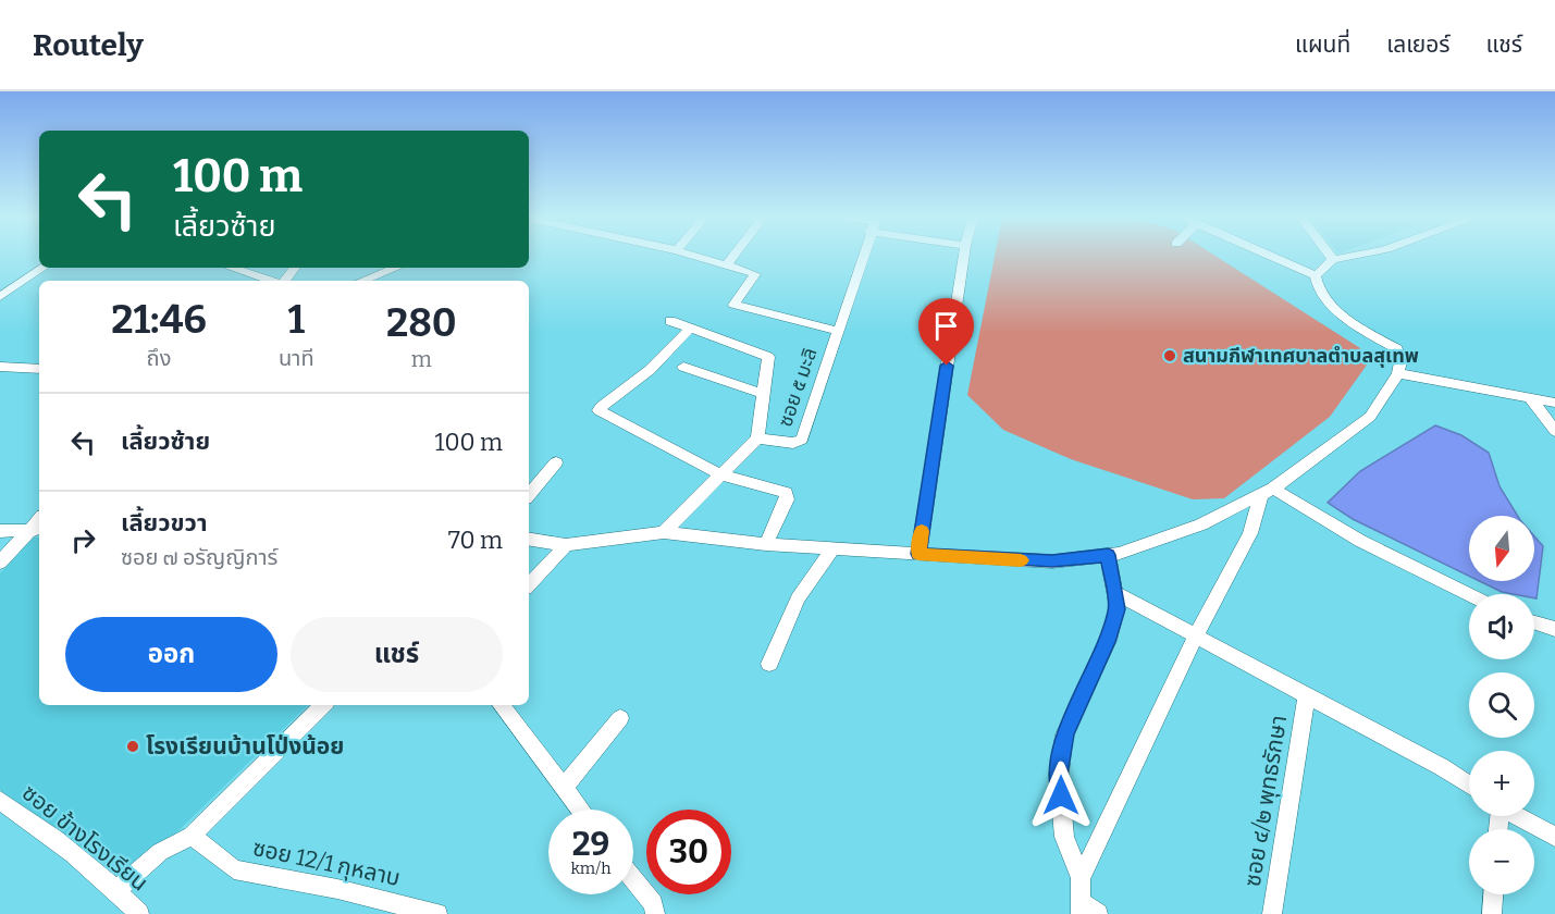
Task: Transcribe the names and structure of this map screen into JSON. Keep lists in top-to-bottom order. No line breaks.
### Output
{"streets":{"street":["ซอย ๕ มะลิ","ซอย ๔/๒ พุทธรักษา","ซอย ข้างโรงเรียน","ซอย 12/1 กุหลาบ"]},"places":["สนามกีฬาเทศบาลตำบลสุเทพ","โรงเรียนบ้านโป่งน้อย"],"north":"bottom","page":{"header":"Routely","nav":["แผนที่","เลเยอร์","แชร์"],"turn":["100 m","เลี้ยวซ้าย"],"eta":["21:46","ถึง","1","นาที","280","m"],"list":[{"name":"เลี้ยวซ้าย","value":"100 m"},{"name":"เลี้ยวขวา","note":"ซอย ๗ อรัญญิการ์","value":"70 m"}],"map_buttons":["+","−"],"buttons":["ออก","แชร์"],"speed":"29 km/h","limit":"30"}}
